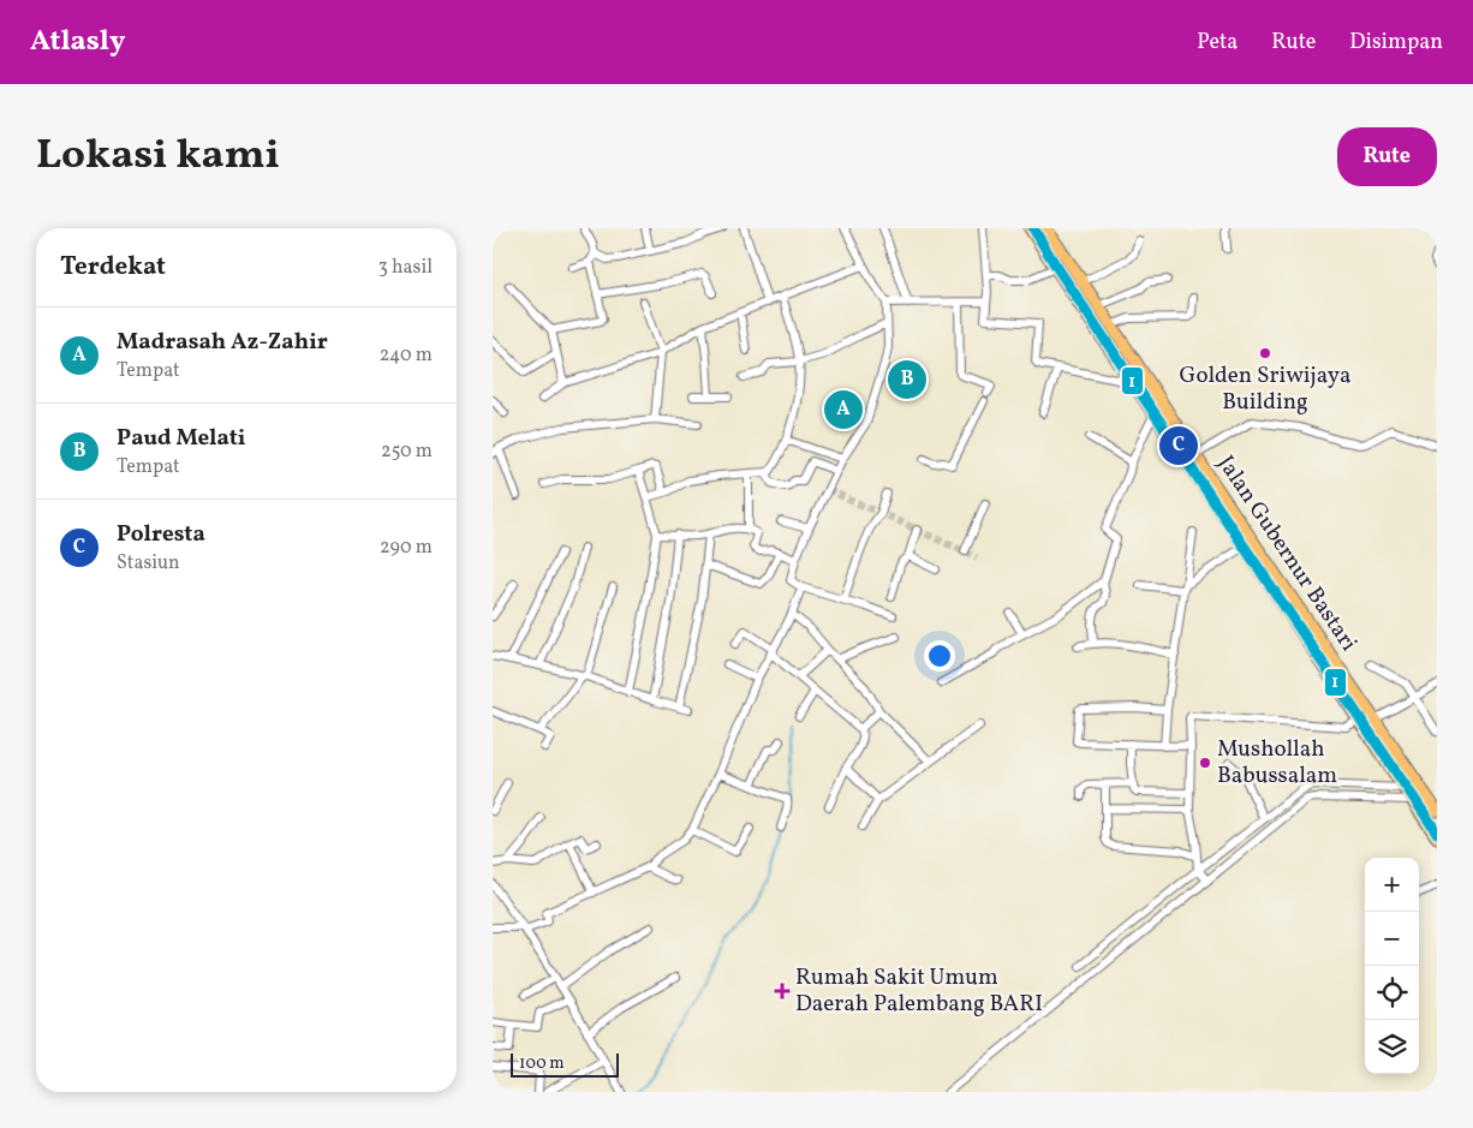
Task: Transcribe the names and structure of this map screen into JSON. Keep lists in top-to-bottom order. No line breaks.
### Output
{"streets":{"highway":["Jalan Gubernur Bastari"]},"places":{"other":["Golden Sriwijaya Building","Mushollah Babussalam"],"health":["Rumah Sakit Umum Daerah Palembang BARI"]},"lines":["transit line 1"],"scale_bar":"100 m","page":{"header":"Atlasly","nav":["Peta","Rute","Disimpan"],"title":"Lokasi kami","buttons":"Rute","heading":["Terdekat","3 hasil"],"list":[{"mark":"A","name":"Madrasah Az-Zahir","note":"Tempat","value":"240 m"},{"mark":"B","name":"Paud Melati","note":"Tempat","value":"250 m"},{"mark":"C","name":"Polresta","note":"Stasiun","value":"290 m"}],"pins":["B","A","C"],"map_buttons":["+","−"],"scale":"100 m"}}
